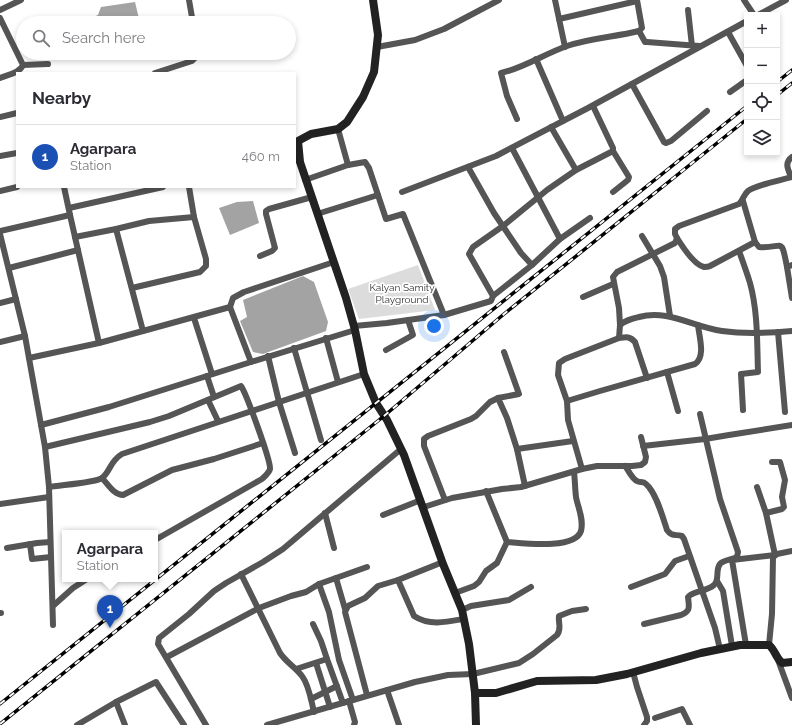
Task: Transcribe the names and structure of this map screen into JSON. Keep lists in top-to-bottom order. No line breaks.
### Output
{"parks":["Kalyan Samity Playground"],"page":{"map_buttons":["+","−"],"search":"Search here","heading":"Nearby","list":[{"mark":"1","name":"Agarpara","note":"Station","value":"460 m"}],"popup":["Agarpara","Station"],"pins":"1"}}
